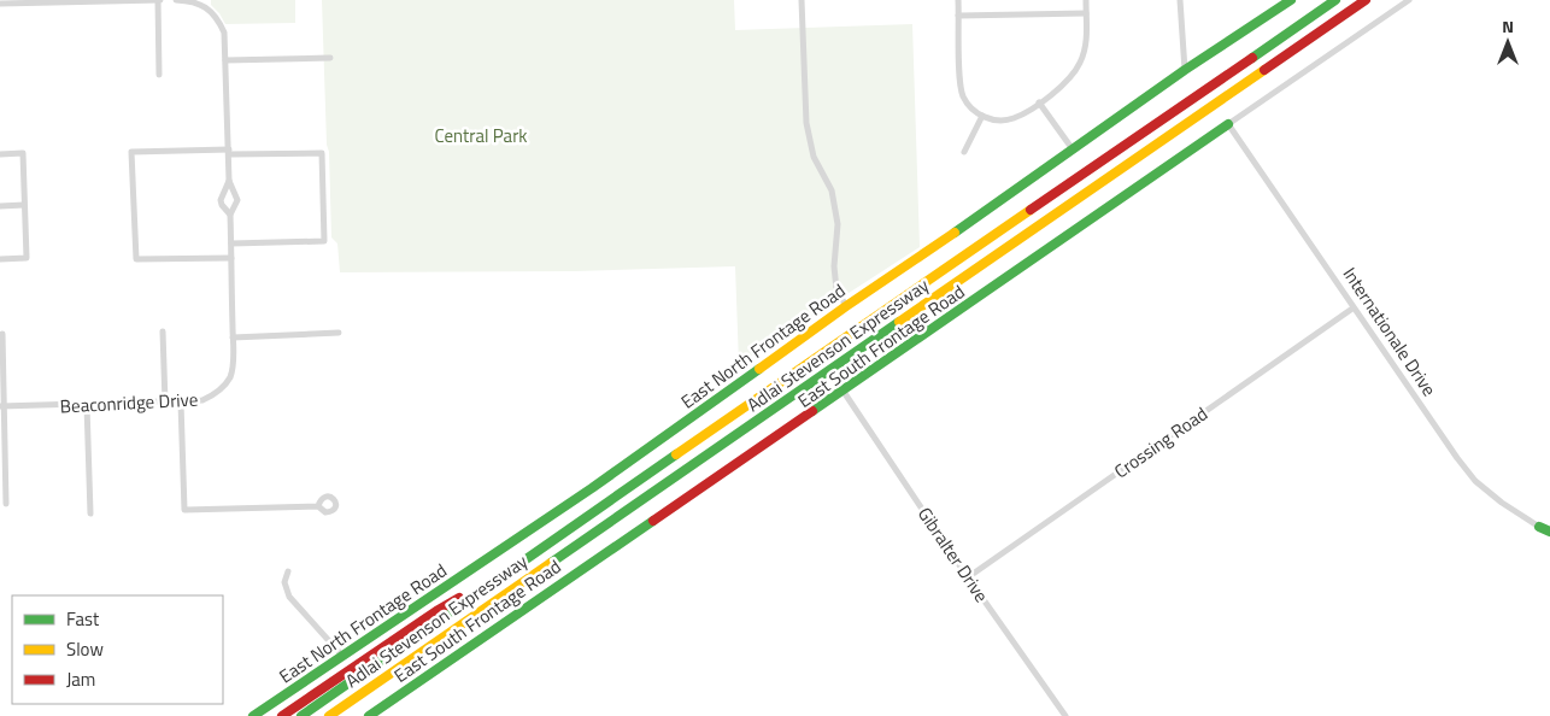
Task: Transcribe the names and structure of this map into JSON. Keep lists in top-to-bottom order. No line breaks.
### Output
{"streets":{"main road":["Internationale Drive","Adlai Stevenson Expressway","East North Frontage Road","East South Frontage Road"],"street":["Beaconridge Drive","Crossing Road","Gibralter Drive"]},"crossings":[["Internationale Drive","East South Frontage Road"],["Internationale Drive","Crossing Road"],["East South Frontage Road","Gibralter Drive"],["Crossing Road","Gibralter Drive"]],"parks":["Central Park"],"legend":["Fast","Slow","Jam"],"north":"top"}
